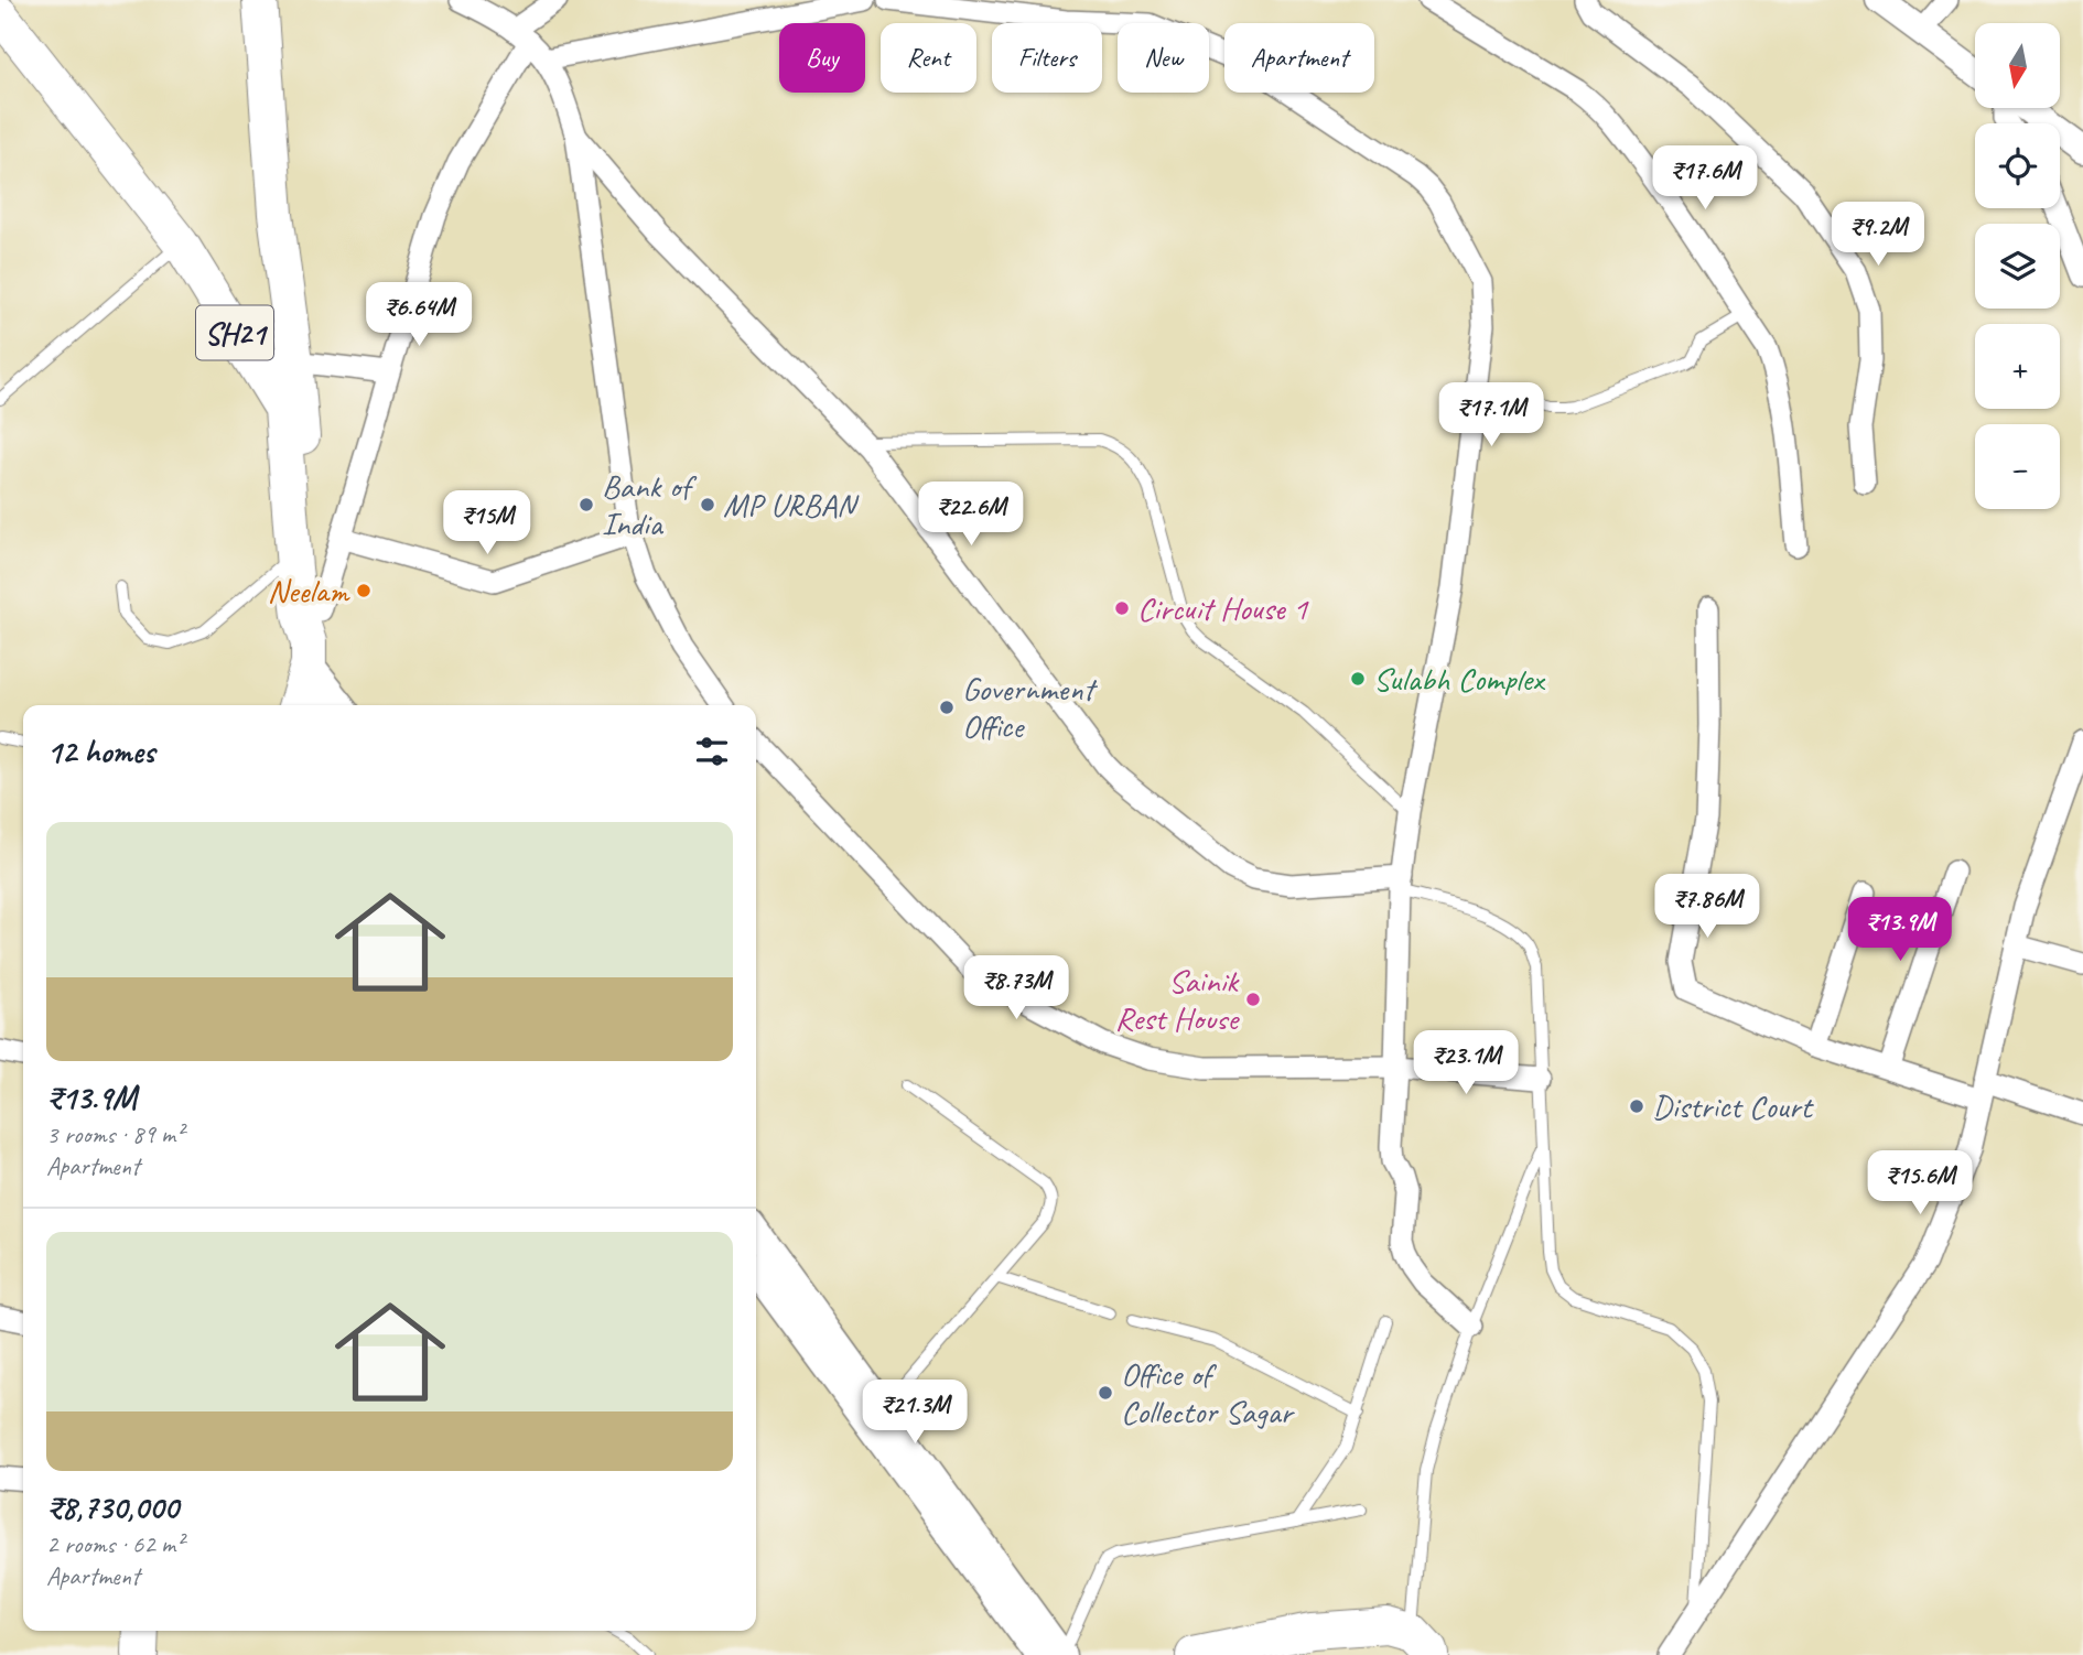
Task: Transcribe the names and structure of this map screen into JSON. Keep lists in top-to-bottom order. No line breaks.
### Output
{"streets":{"main road":["SH21"]},"places":["Bank of India","MP URBAN","Neelam","Circuit House 1","Sulabh Complex","Government Office","Sainik Rest House","District Court","Office of Collector Sagar"],"north":"bottom","page":{"map_buttons":["+","−"],"chip":["Buy","Rent","Filters","New","Apartment"],"price":["₹17.6M","₹9.2M","₹6.64M","₹17.1M","₹22.6M","₹15M","₹7.86M","₹13.9M","₹8.73M","₹23.1M","₹15.6M","₹21.3M"],"heading":"12 homes","list":[{"name":"₹13.9M","note":"3 rooms · 89 m² · Apartment"},{"name":"₹8,730,000","note":"2 rooms · 62 m² · Apartment"}]}}
